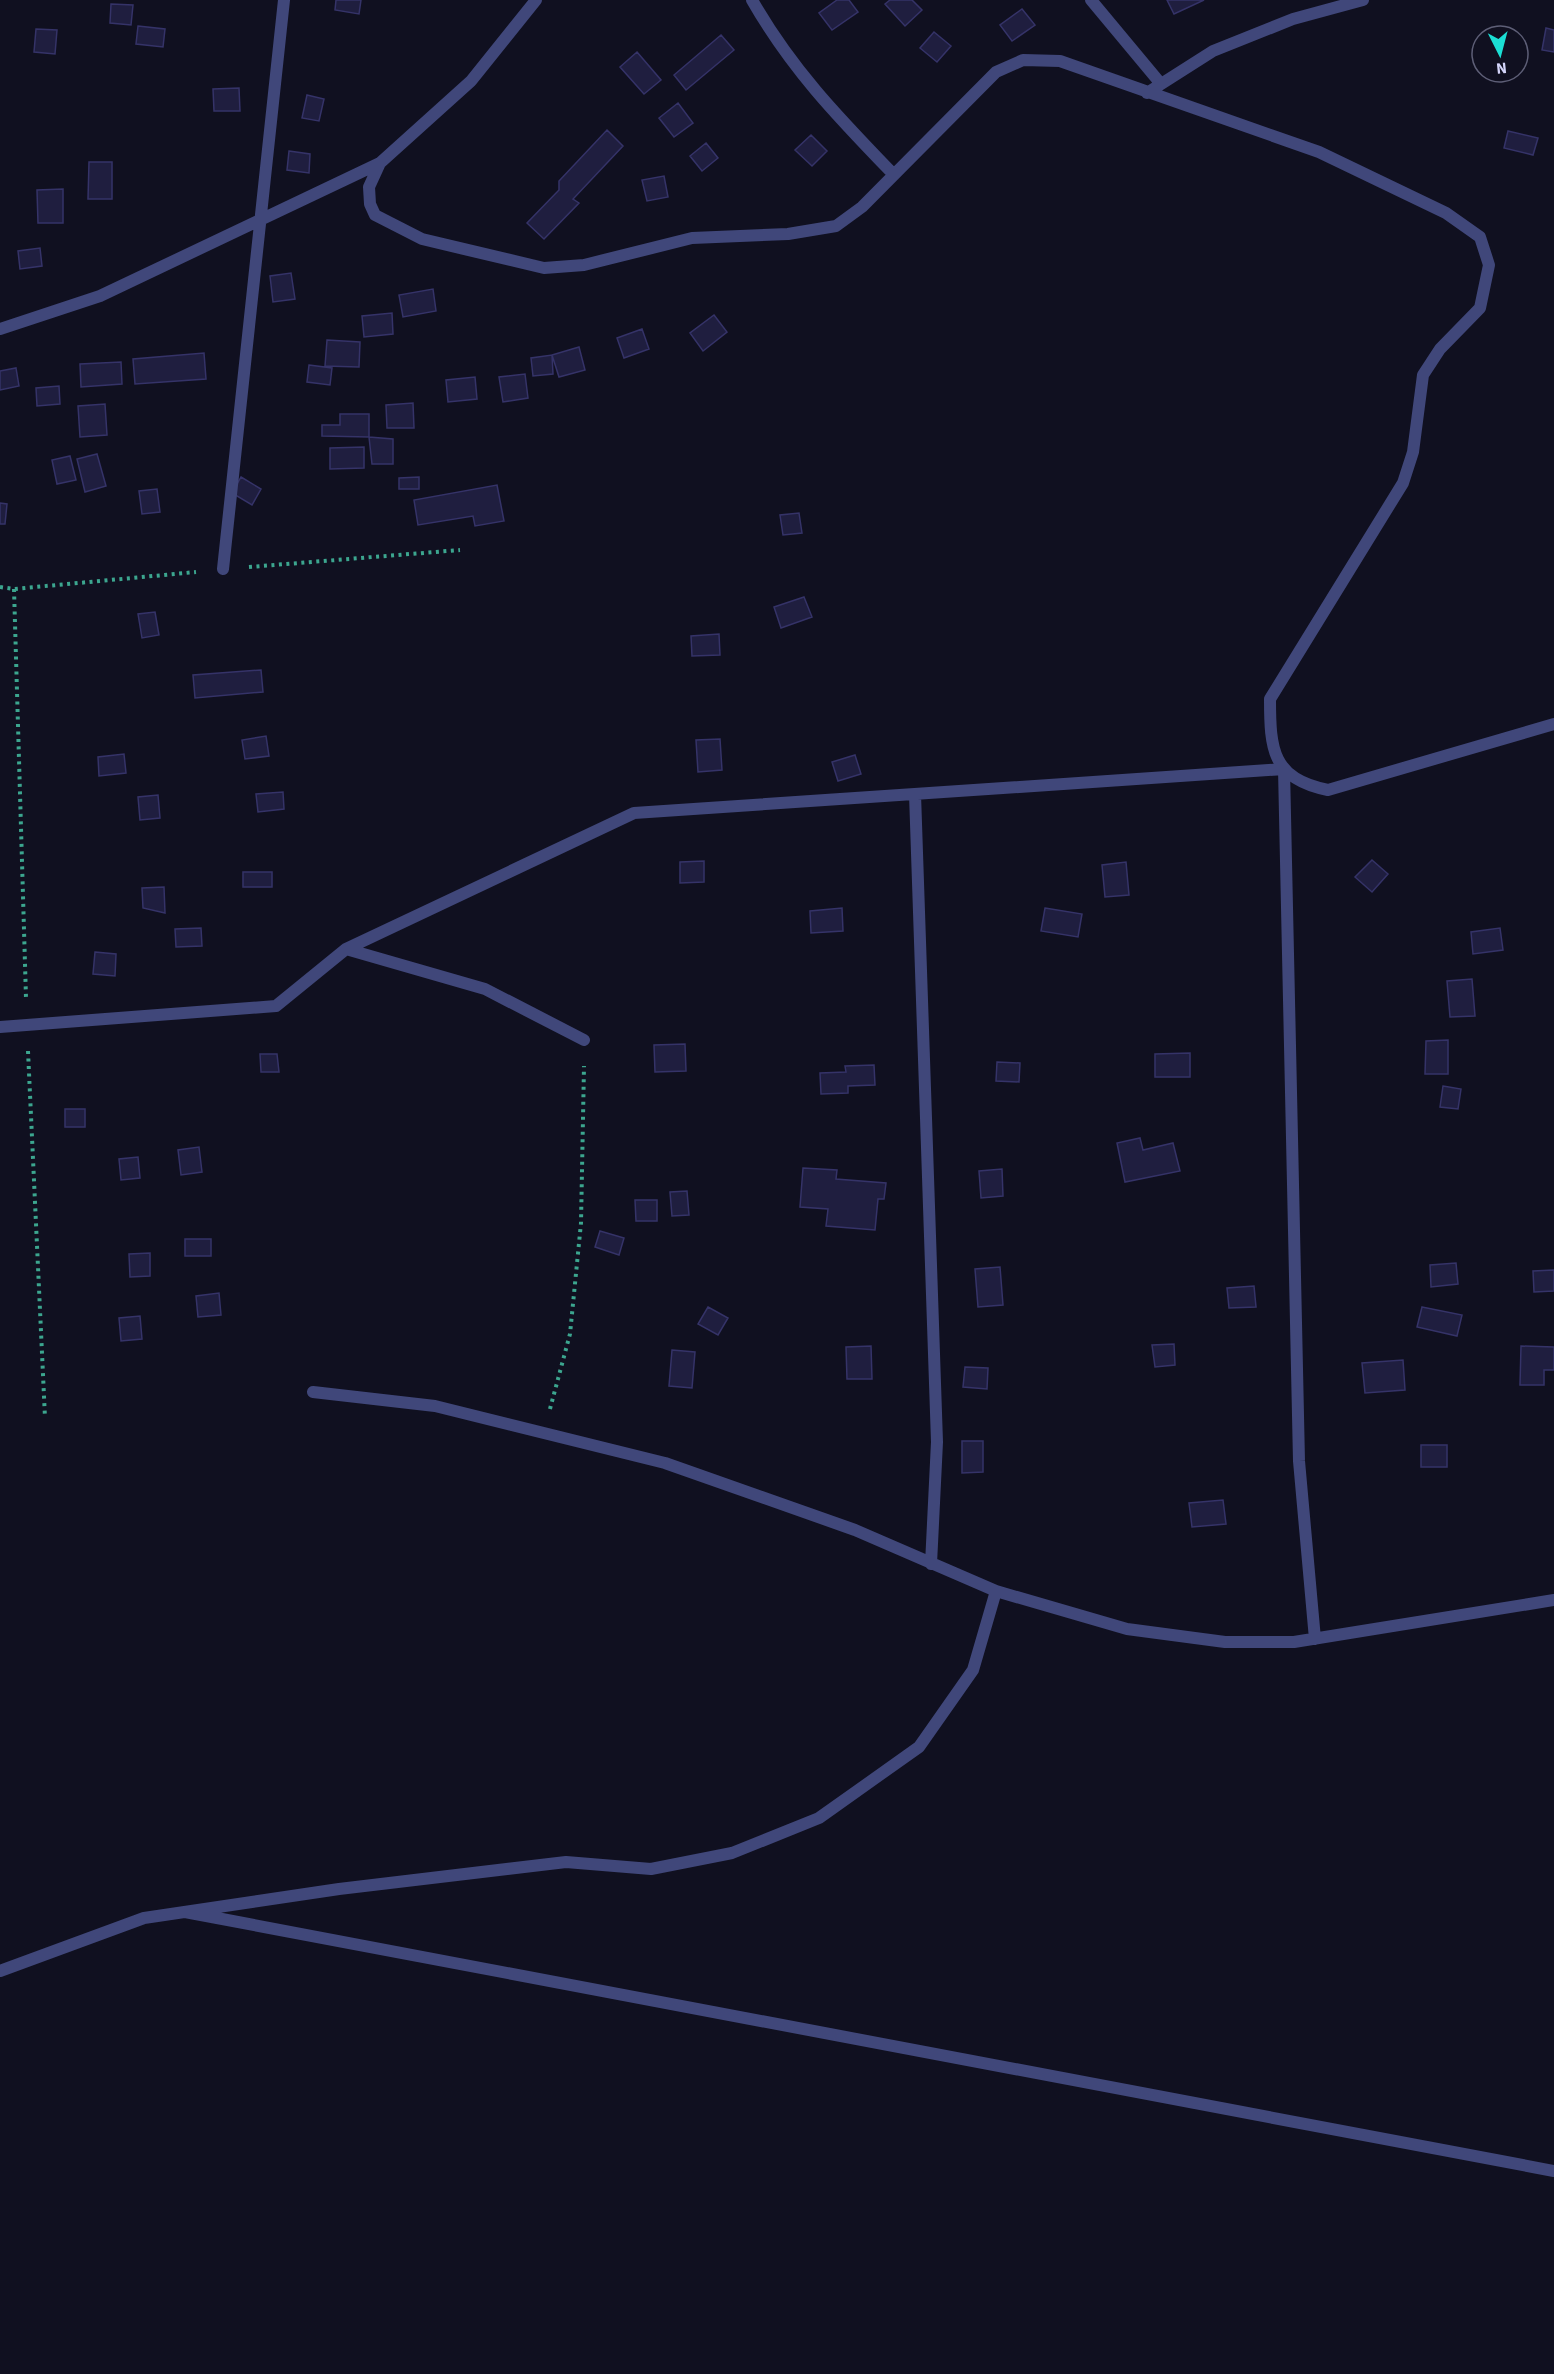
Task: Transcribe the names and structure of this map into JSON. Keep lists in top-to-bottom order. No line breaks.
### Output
{"north":"bottom"}
